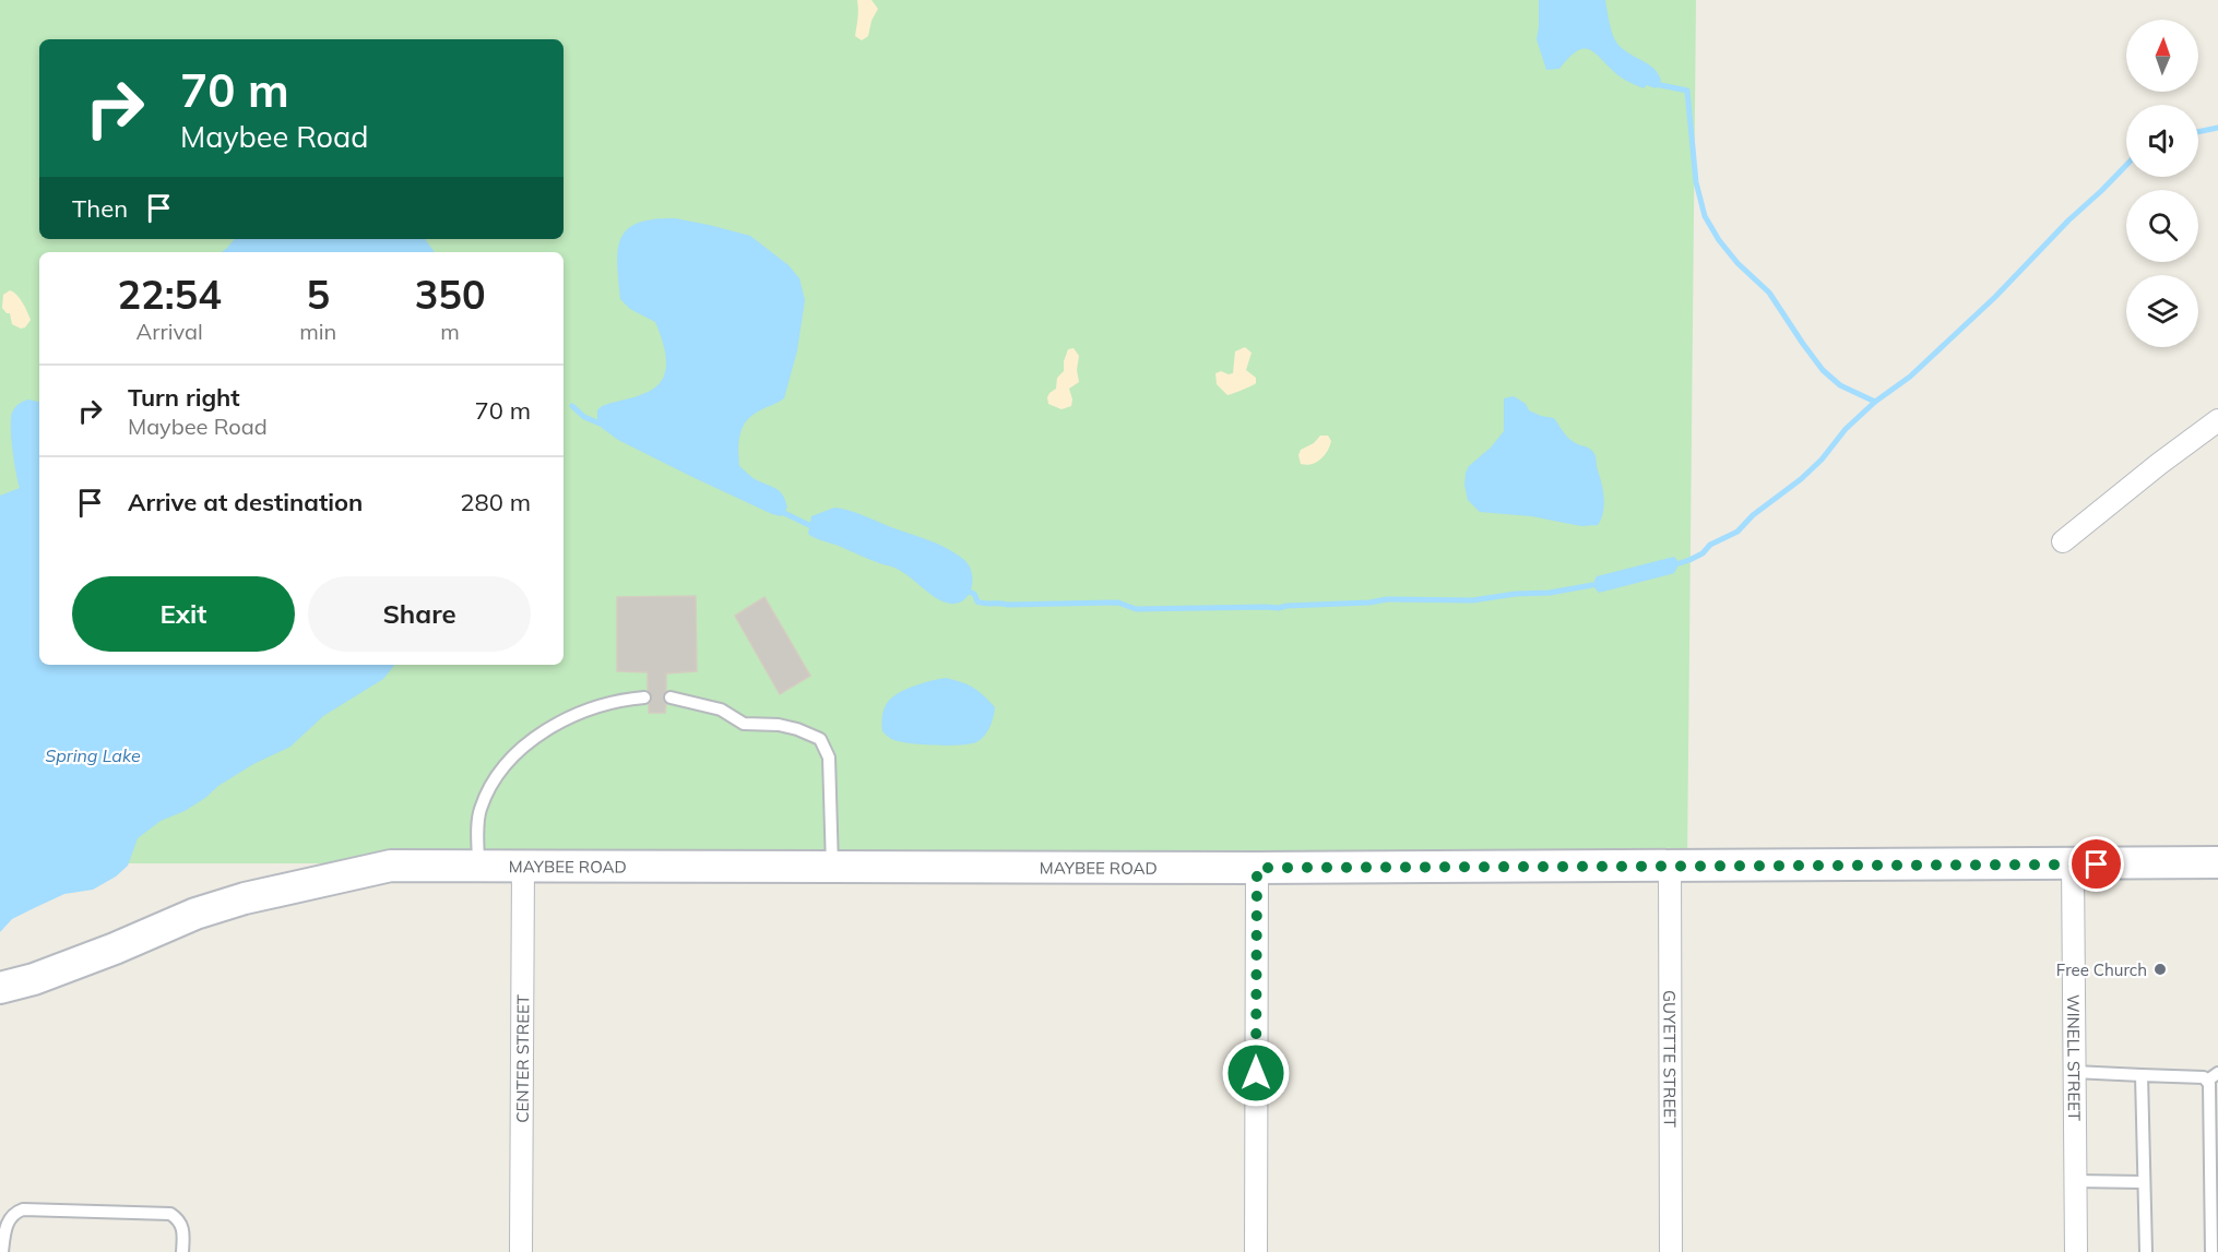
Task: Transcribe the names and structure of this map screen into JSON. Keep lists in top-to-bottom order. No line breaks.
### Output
{"streets":{"main road":["MAYBEE ROAD"],"street":["CENTER STREET","GUYETTE STREET","WINELL STREET"]},"crossings":[["MAYBEE ROAD","CENTER STREET"],["MAYBEE ROAD","GUYETTE STREET"],["MAYBEE ROAD","WINELL STREET"]],"water":["Spring Lake"],"places":["Free Church"],"north":"top","page":{"turn":["70 m","Maybee Road"],"then":"Then","eta":["22:54","Arrival","5","min","350","m"],"list":[{"name":"Turn right","note":"Maybee Road","value":"70 m"},{"name":"Arrive at destination","value":"280 m"}],"buttons":["Exit","Share"]}}
